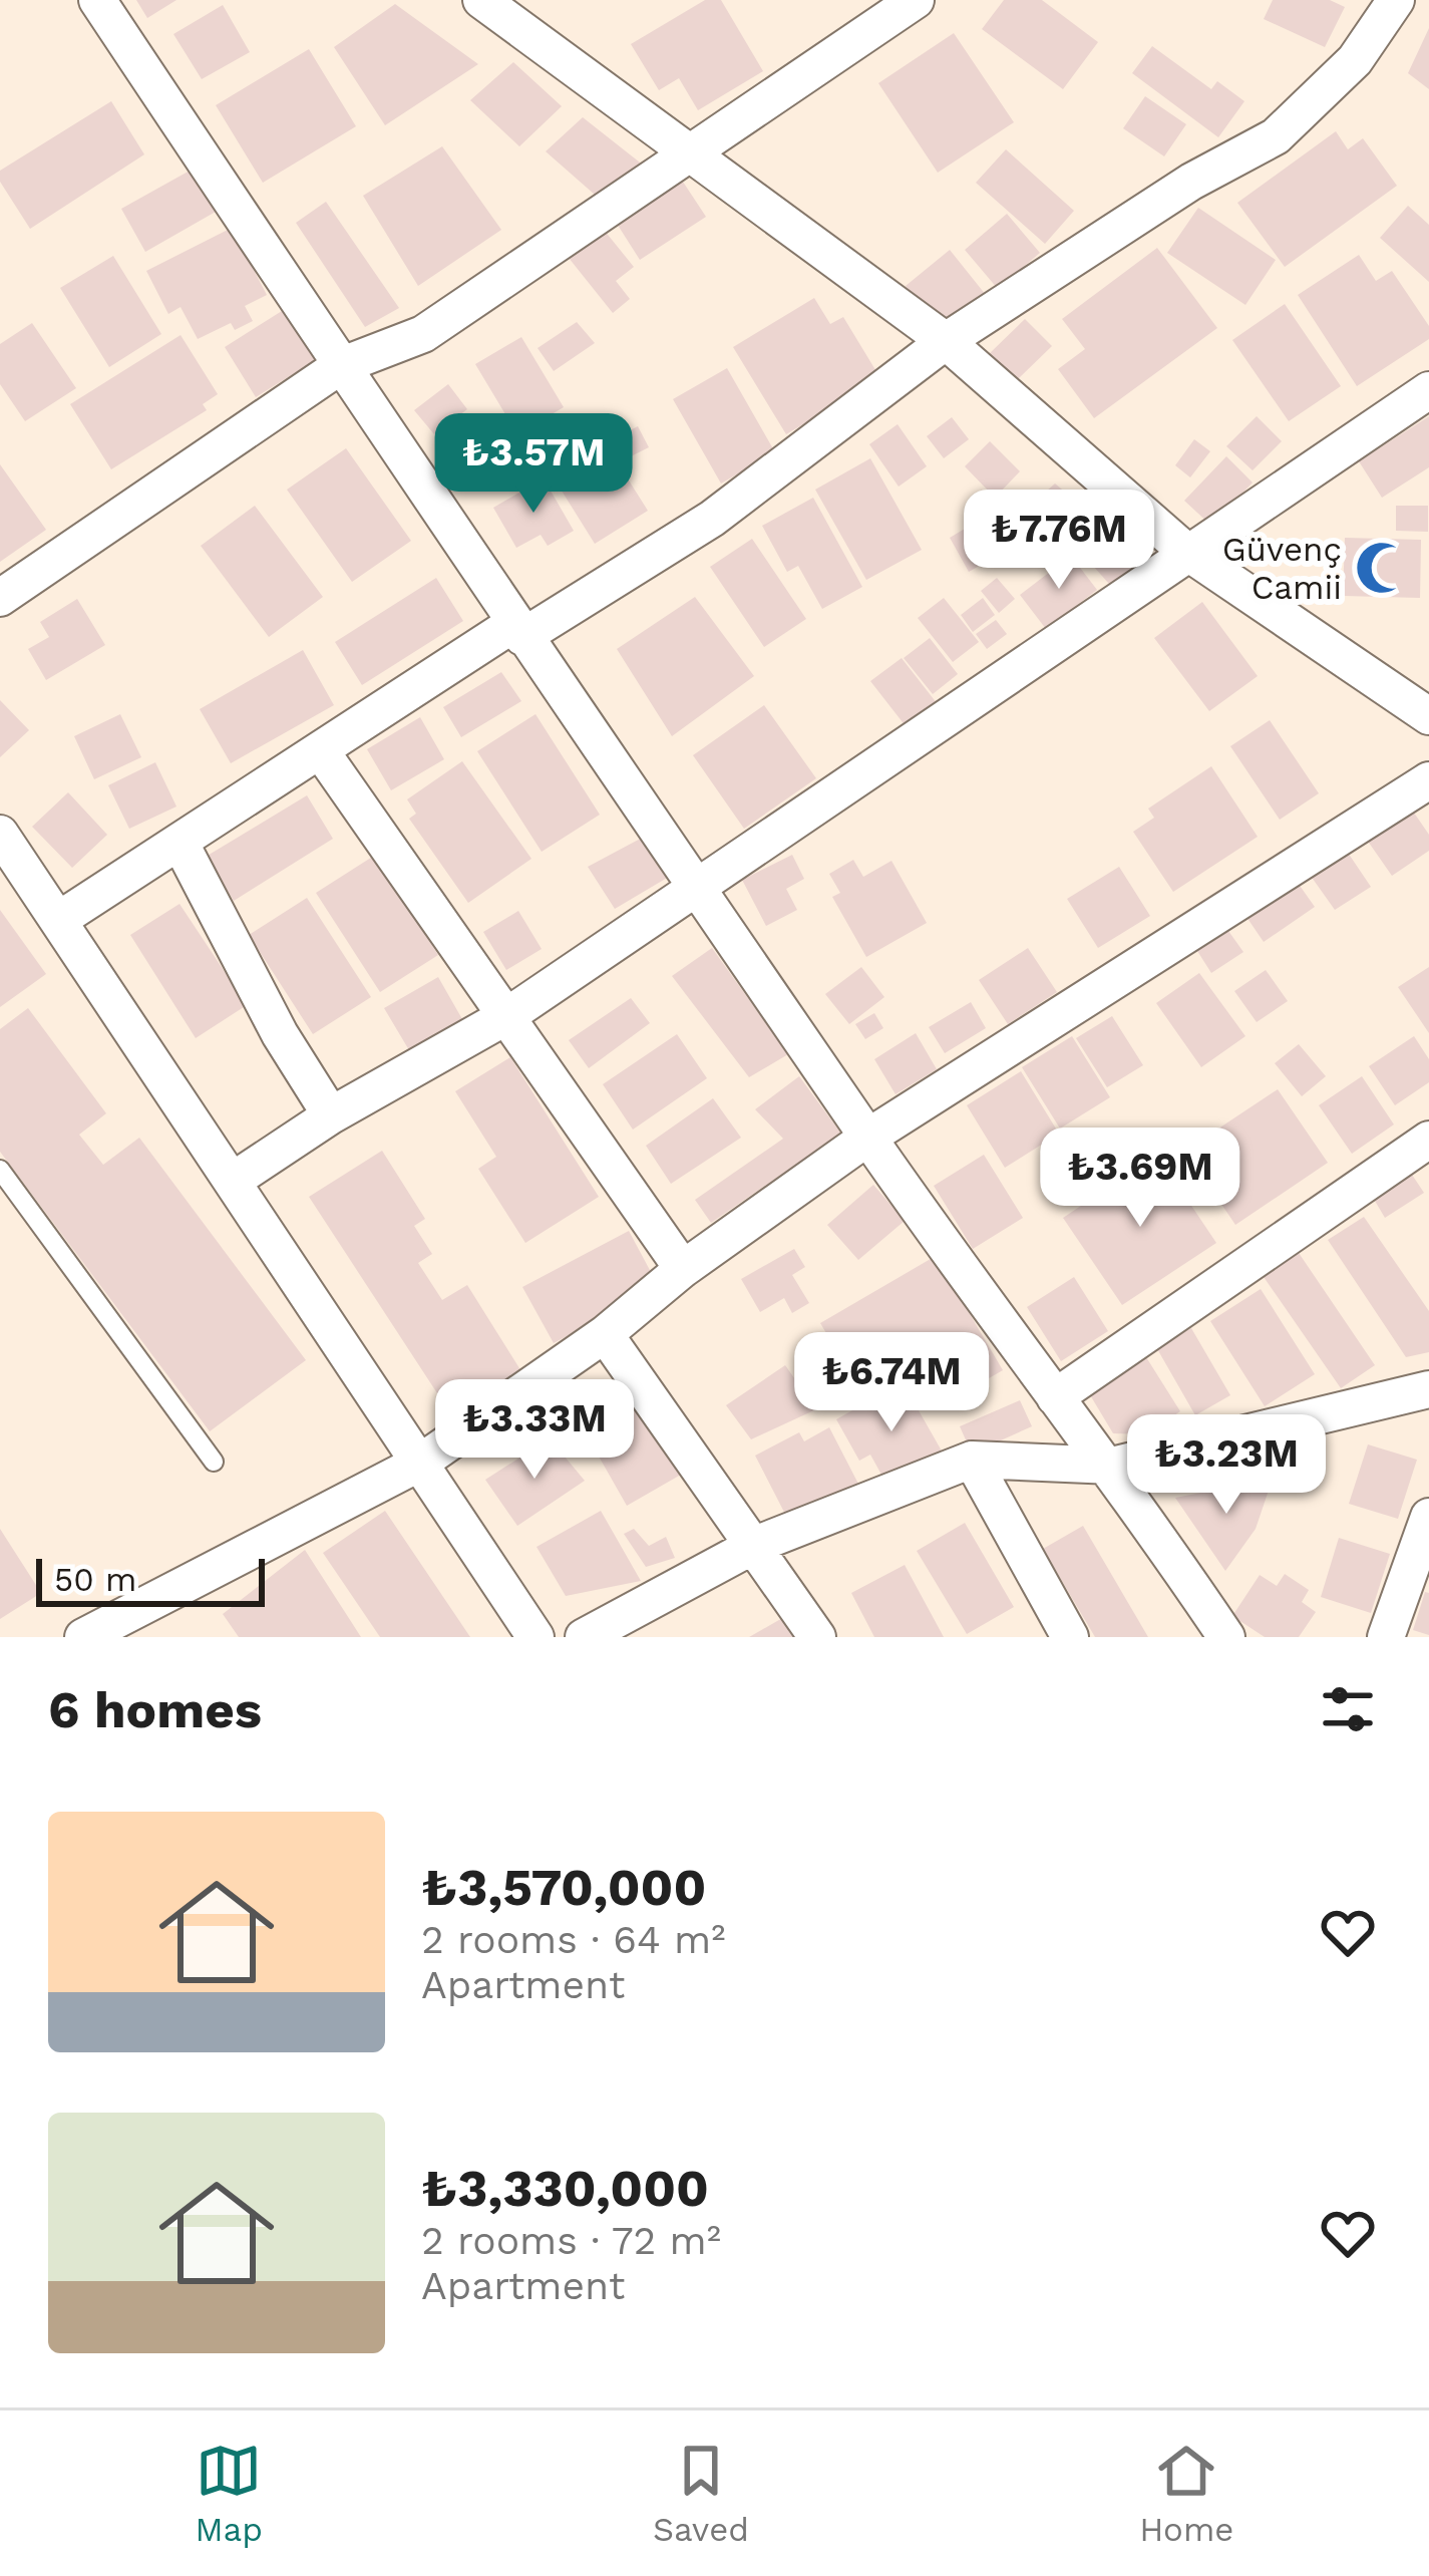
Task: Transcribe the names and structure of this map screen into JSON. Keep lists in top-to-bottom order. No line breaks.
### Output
{"places":{"mosque":["Güvenç Camii"]},"scale_bar":"50 m","page":{"price":["₺3.57M","₺7.76M","₺3.69M","₺6.74M","₺3.33M","₺3.23M"],"scale":"50 m","heading":"6 homes","list":[{"name":"₺3,570,000","note":"2 rooms · 64 m² · Apartment"},{"name":"₺3,330,000","note":"2 rooms · 72 m² · Apartment"}],"tabs":["Map","Saved","Home"]}}
